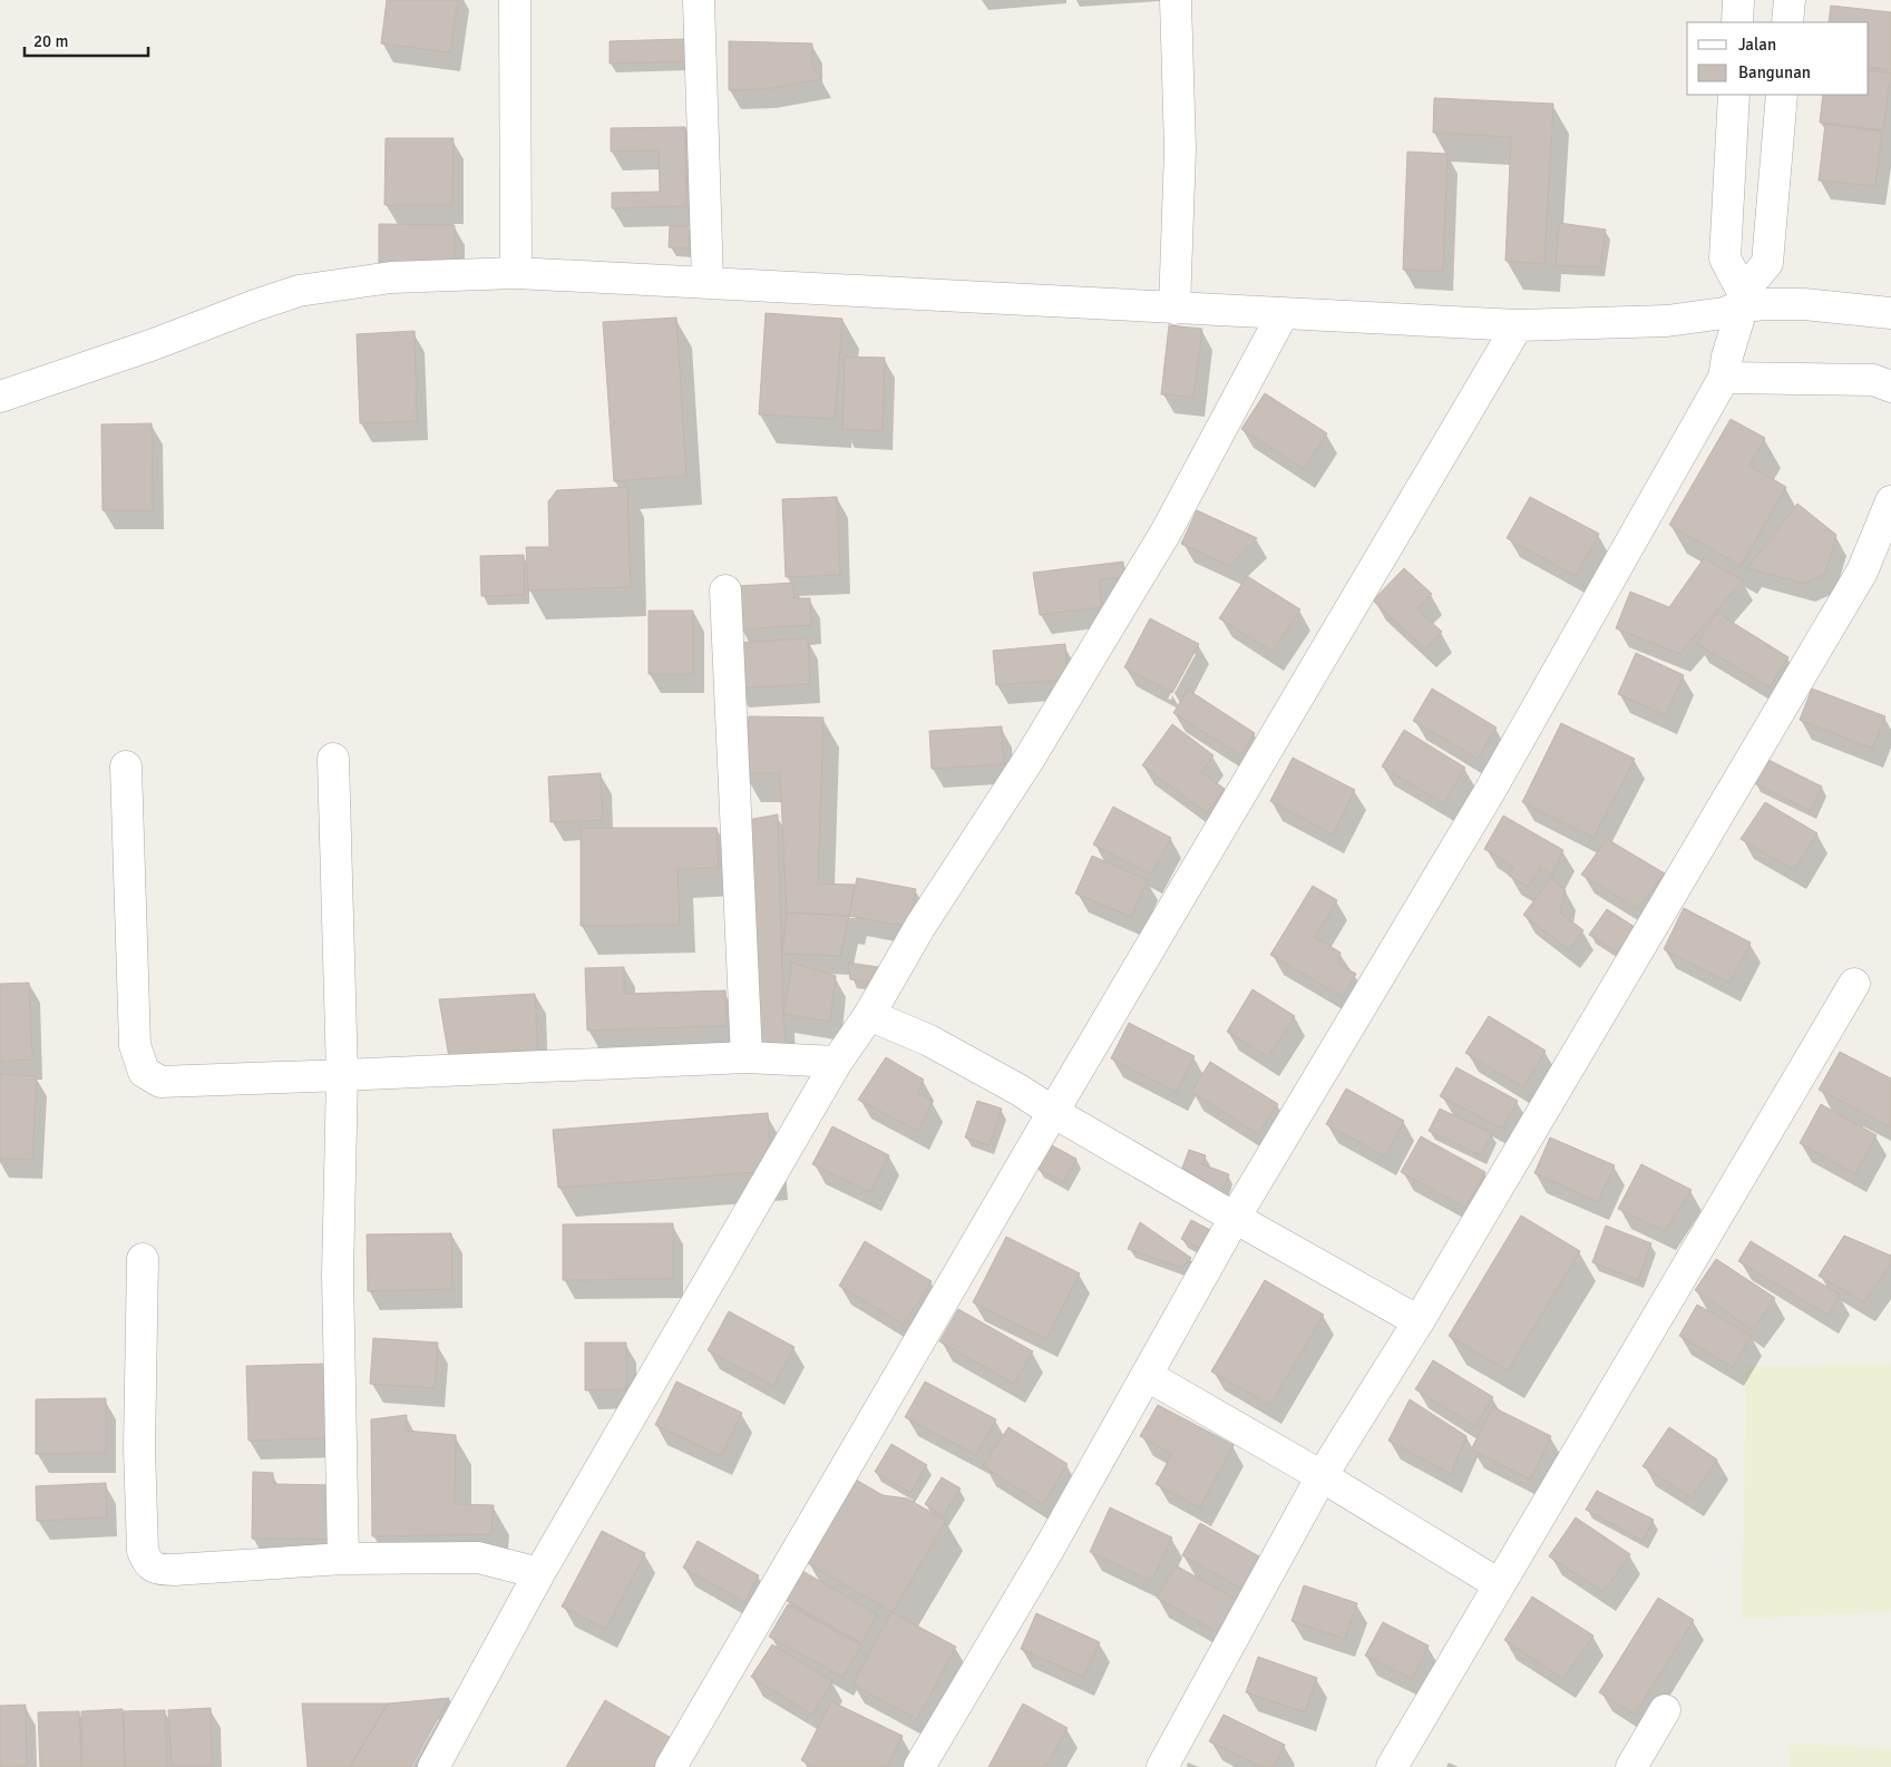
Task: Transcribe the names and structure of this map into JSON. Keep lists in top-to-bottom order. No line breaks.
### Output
{"legend":["Jalan","Bangunan"],"scale_bar":"20 m"}
